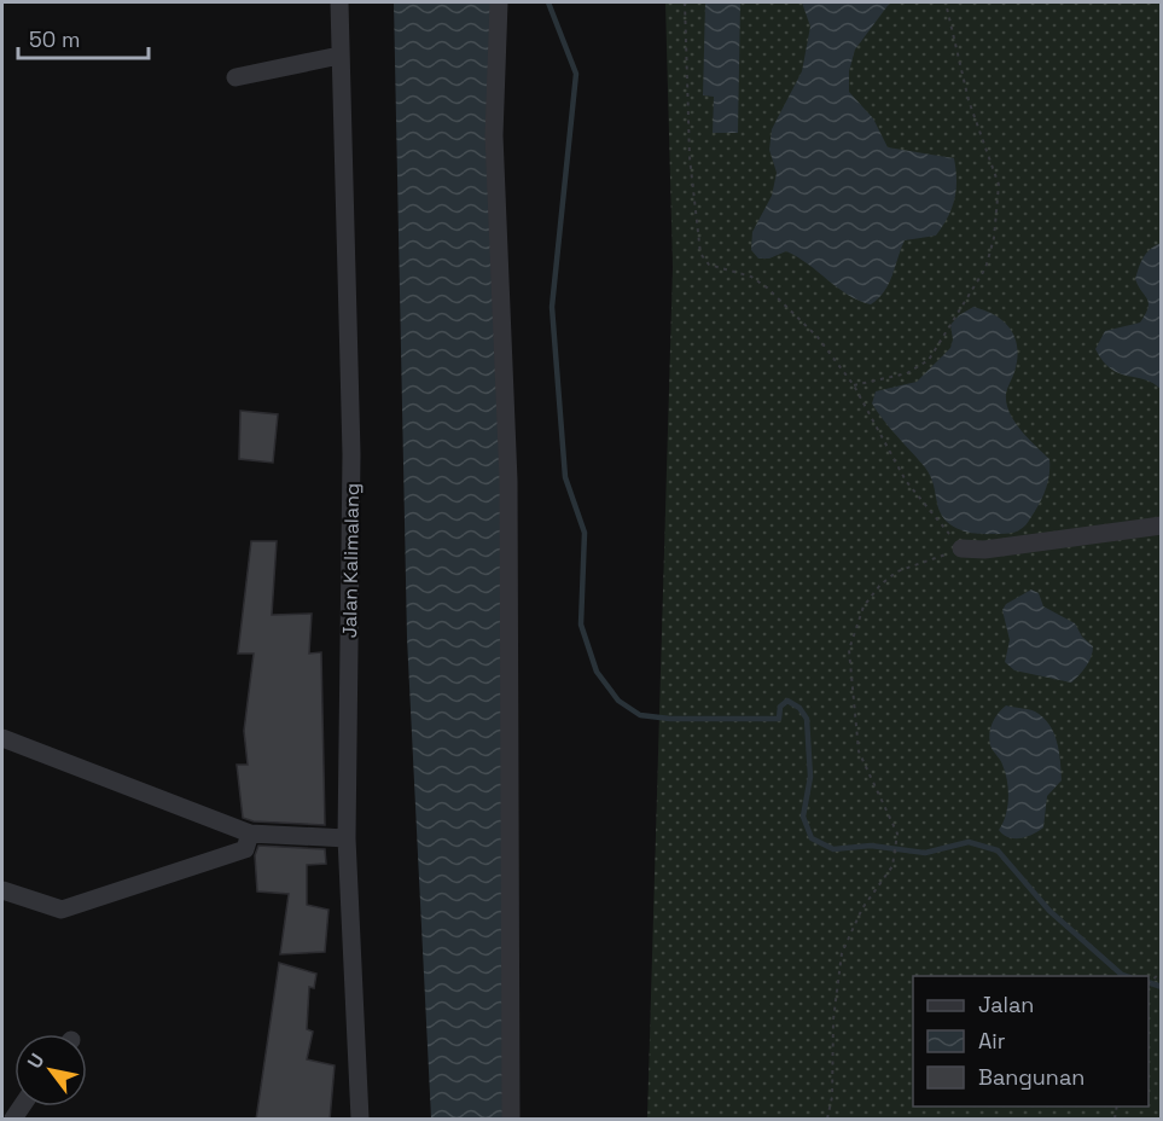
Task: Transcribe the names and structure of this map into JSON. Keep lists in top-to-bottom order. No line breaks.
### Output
{"streets":{"street":["Jalan Kalimalang"]},"legend":["Jalan","Air","Bangunan"],"scale_bar":"50 m","north":"top left"}
